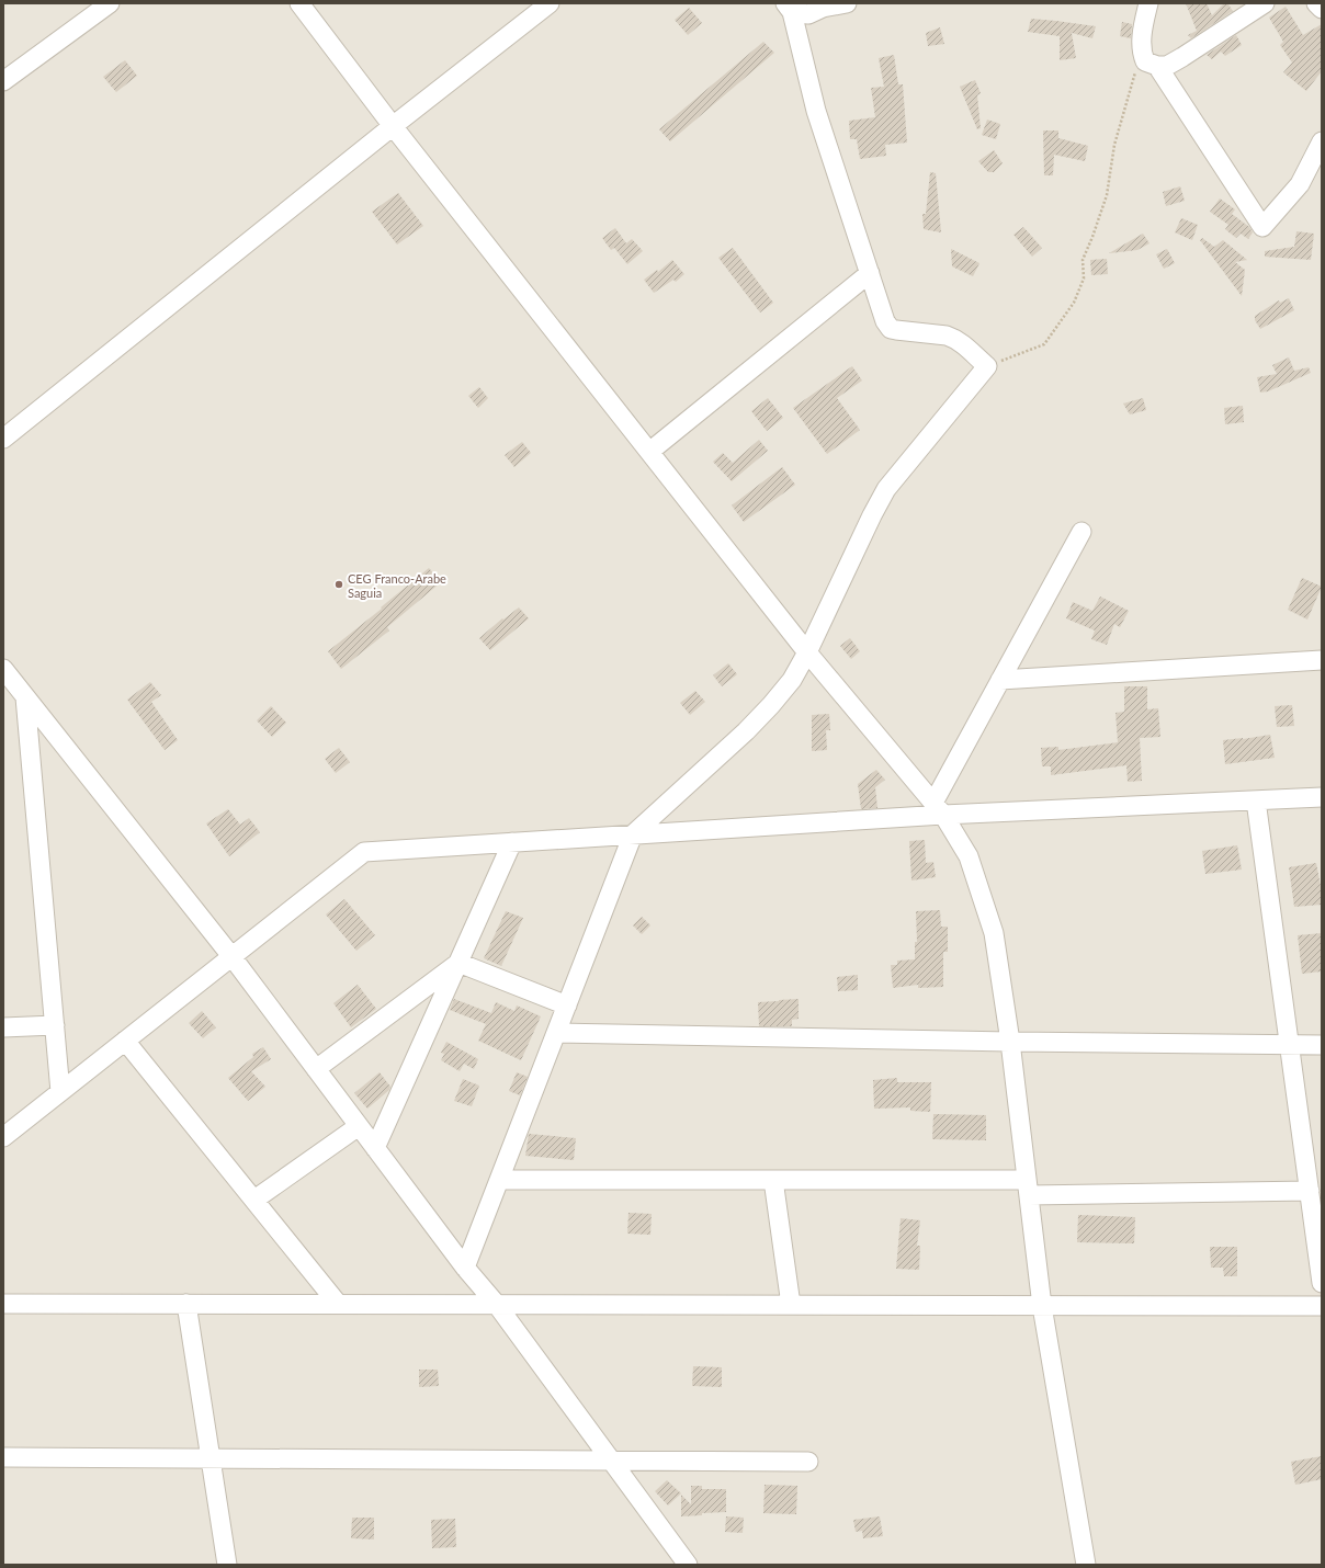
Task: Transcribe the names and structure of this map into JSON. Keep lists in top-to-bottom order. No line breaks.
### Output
{"places":["CEG Franco-Arabe Saguia"]}
